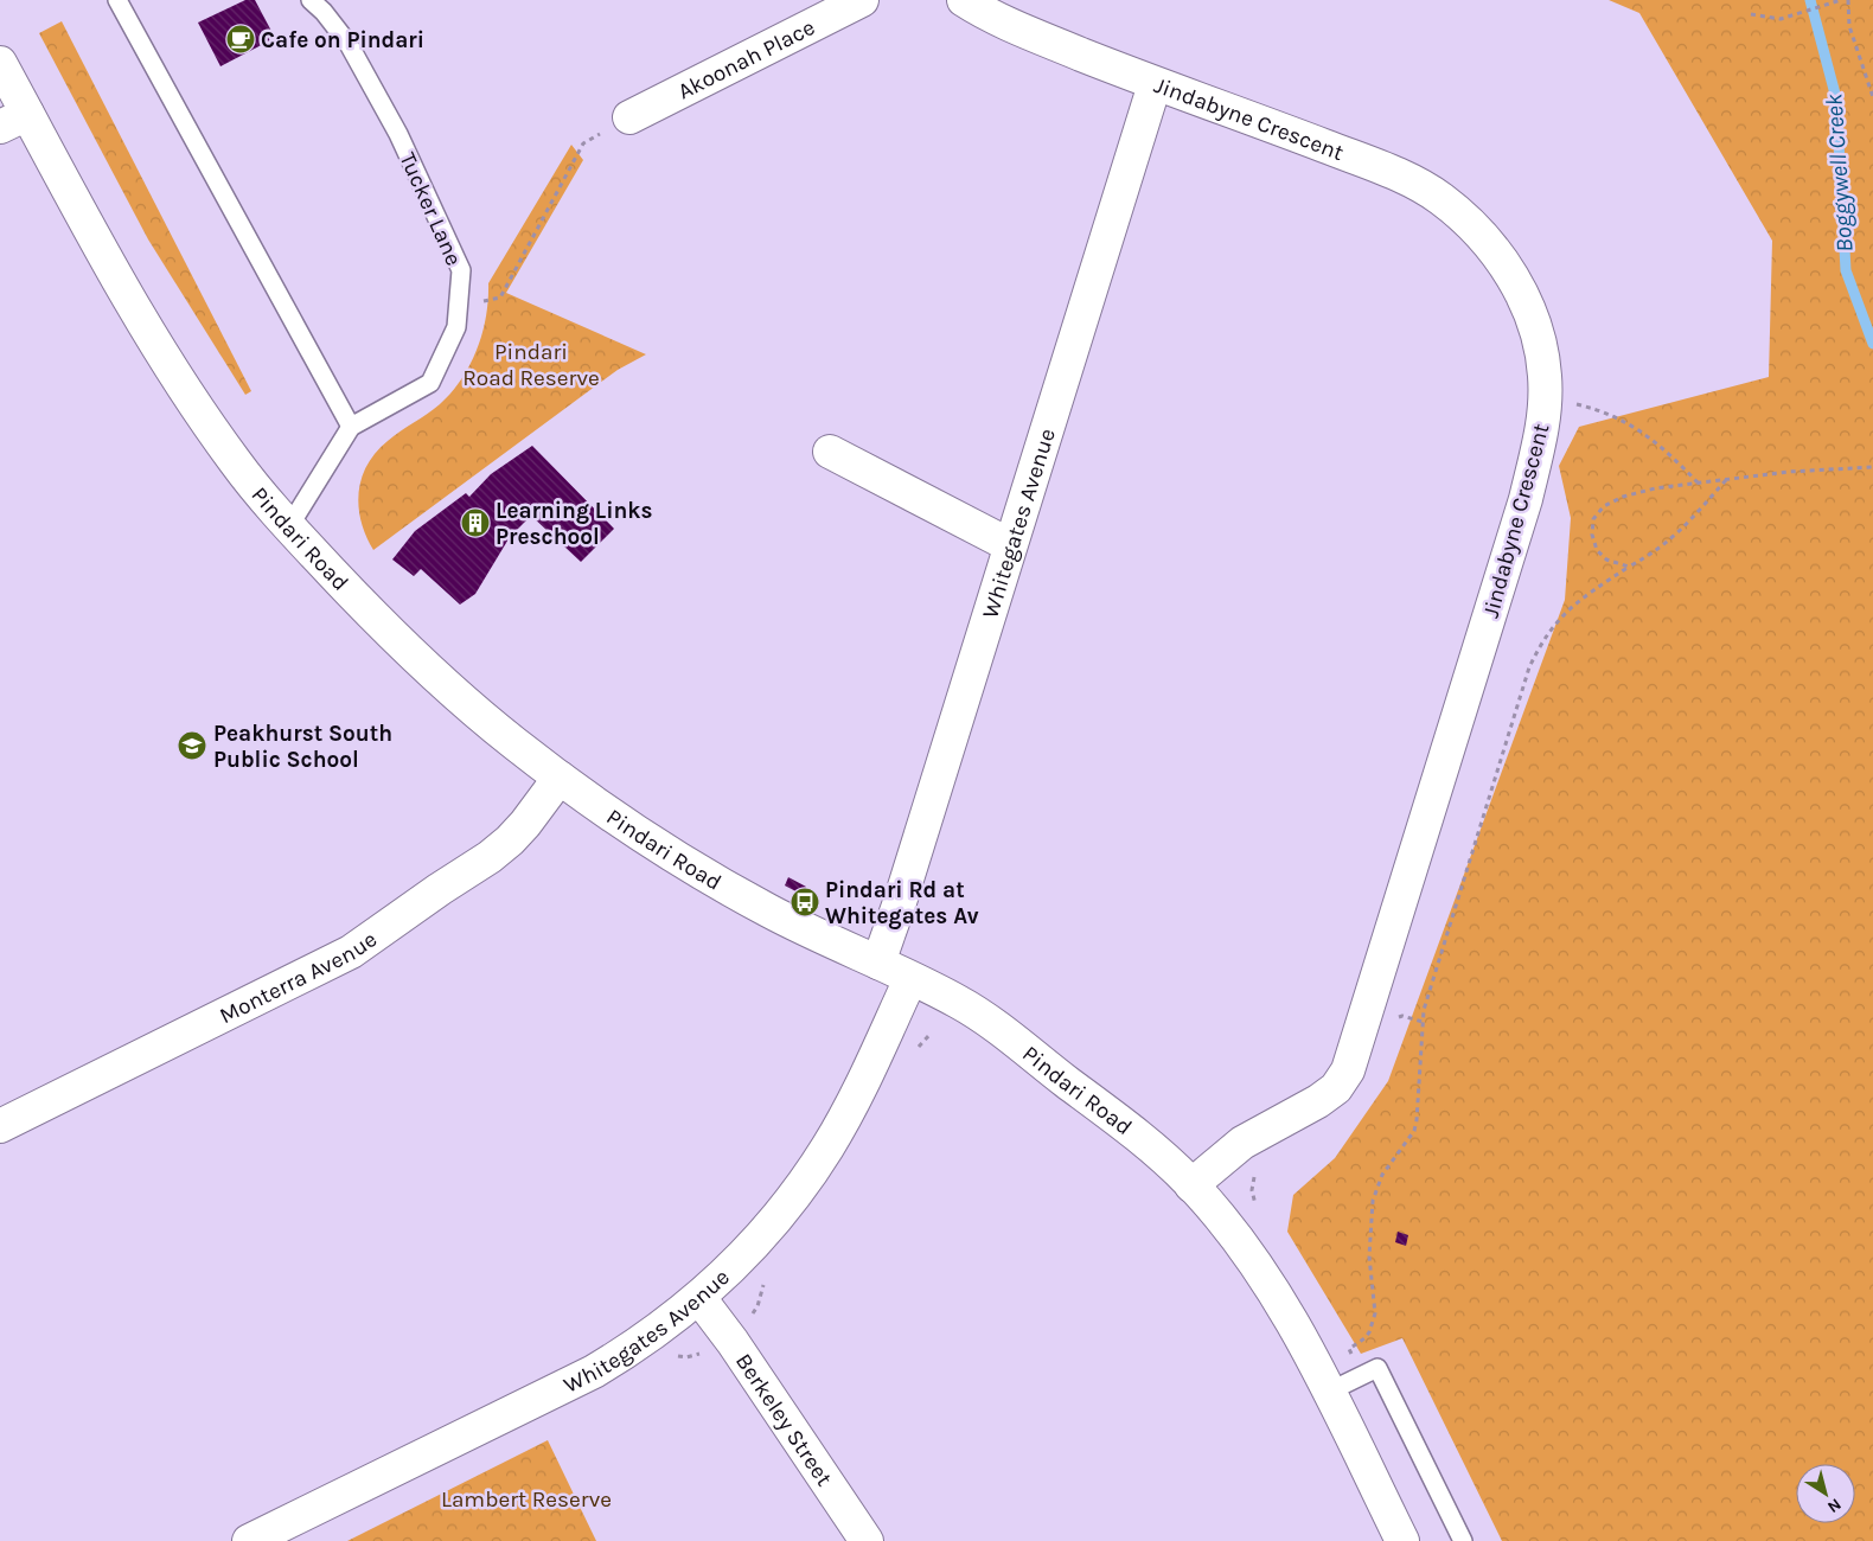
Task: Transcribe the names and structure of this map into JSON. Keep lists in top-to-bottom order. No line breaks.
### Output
{"streets":{"street":["Akoonah Place","Jindabyne Crescent","Whitegates Avenue","Pindari Road","Monterra Avenue","Berkeley Street"],"lane":["Tucker Lane"]},"crossings":[["Jindabyne Crescent","Whitegates Avenue"],["Jindabyne Crescent","Pindari Road"],["Whitegates Avenue","Pindari Road"],["Whitegates Avenue","Berkeley Street"],["Pindari Road","Monterra Avenue"]],"water":["Boggywell Creek"],"parks":["Pindari Road Reserve","Lambert Reserve"],"places":{"cafe":["Cafe on Pindari"],"building":["Learning Links Preschool"],"school or university":["Peakhurst South Public School"],"bus stop":["Pindari Rd at Whitegates Av"]},"north":"bottom right"}
